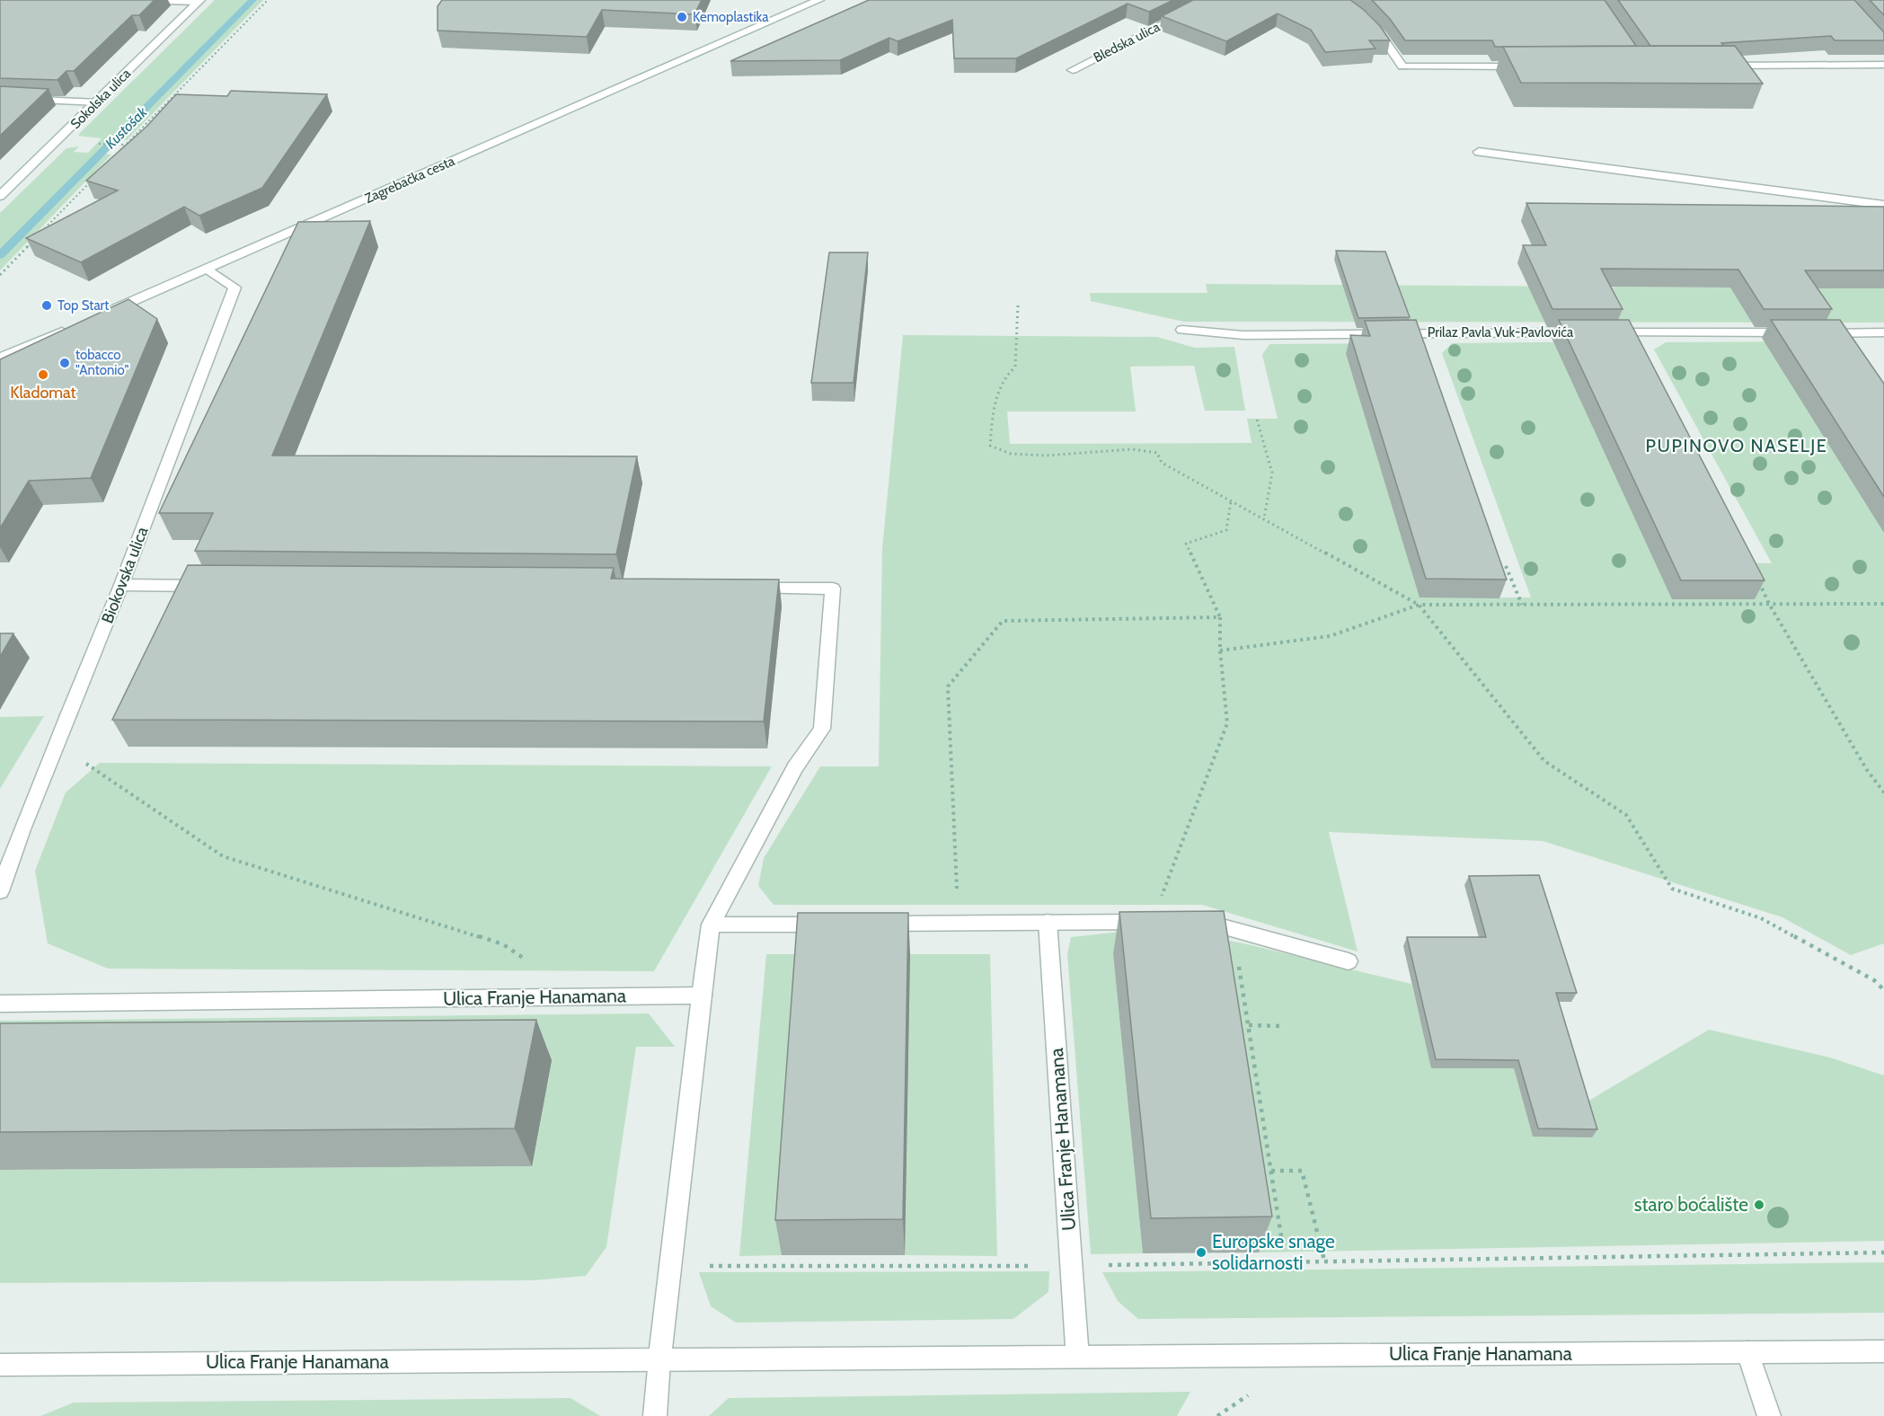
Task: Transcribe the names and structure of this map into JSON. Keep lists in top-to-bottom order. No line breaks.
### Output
{"streets":{"street":["Bledska ulica","Sokolska ulica","Zagrebačka cesta","Prilaz Pavla Vuk-Pavlovića","Biokovska ulica","Ulica Franje Hanamana"]},"crossings":[["Zagrebačka cesta","Biokovska ulica"]],"districts":["PUPINOVO NASELJE"],"water":["Kustošak"],"places":["Kemoplastika","Top Start","tobacco \"Antonio\"","Kladomat","staro boćalište","Europske snage solidarnosti"]}
